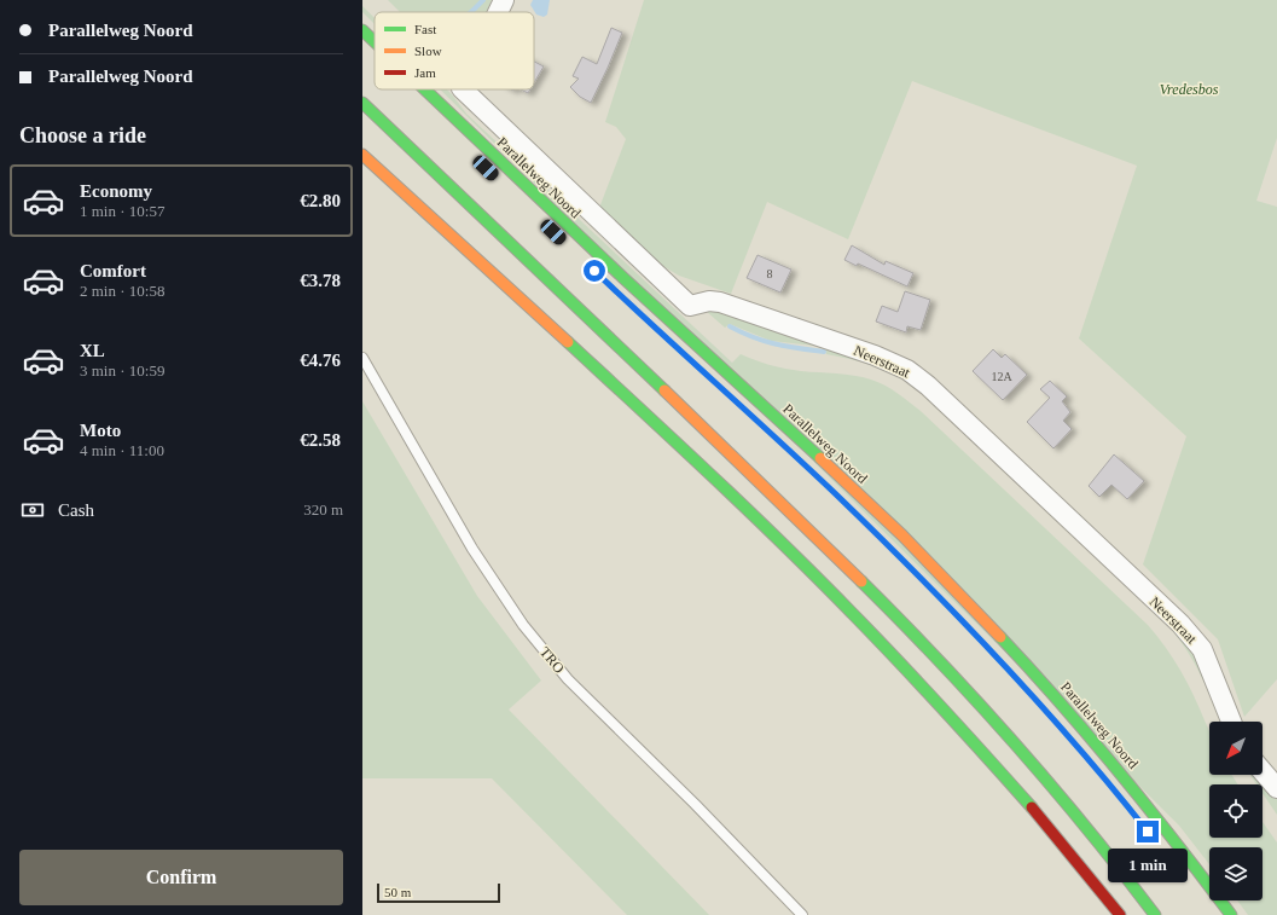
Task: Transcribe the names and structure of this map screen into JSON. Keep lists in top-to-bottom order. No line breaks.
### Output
{"streets":{"highway":["Parallelweg Noord"],"street":["Neerstraat"],"lane":["TRO"]},"parks":["Vredesbos"],"house_numbers":["8","12A"],"legend":["Fast","Slow","Jam"],"scale_bar":"50 m","north":"bottom left","page":{"banner":["Parallelweg Noord","Parallelweg Noord"],"heading":"Choose a ride","list":[{"name":"Economy","note":"1 min · 10:57","value":"€2.80"},{"name":"Comfort","note":"2 min · 10:58","value":"€3.78"},{"name":"XL","note":"3 min · 10:59","value":"€4.76"},{"name":"Moto","note":"4 min · 11:00","value":"€2.58"}],"pay":["Cash","320 m"],"buttons":"Confirm","bubble":"1 min","scale":"50 m"}}
